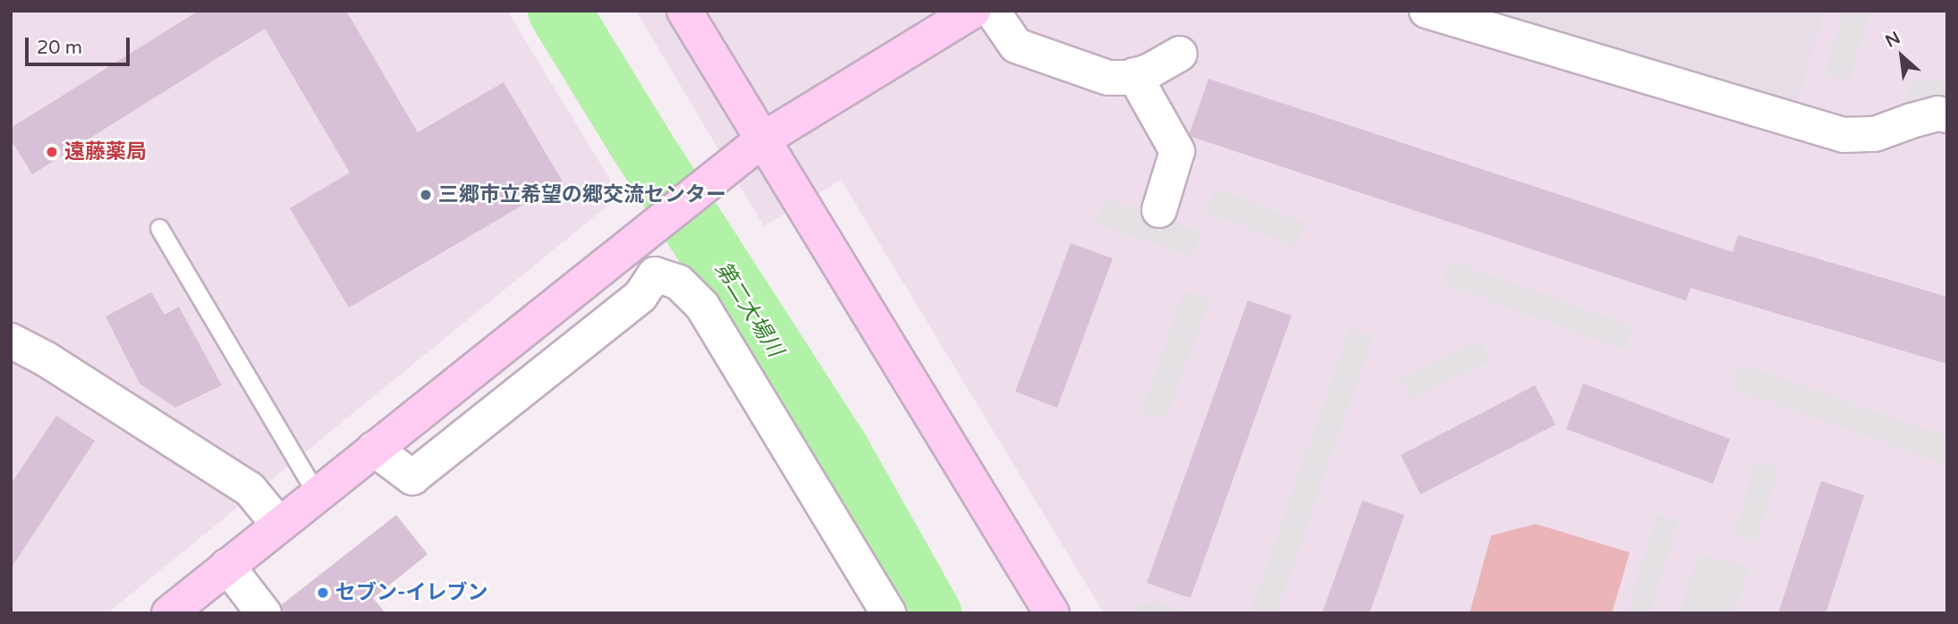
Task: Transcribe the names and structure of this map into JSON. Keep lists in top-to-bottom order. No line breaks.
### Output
{"water":["第二大場川"],"places":["遠藤薬局","三郷市立希望の郷交流センター","セブン-イレブン"],"scale_bar":"20 m","north":"top left"}
